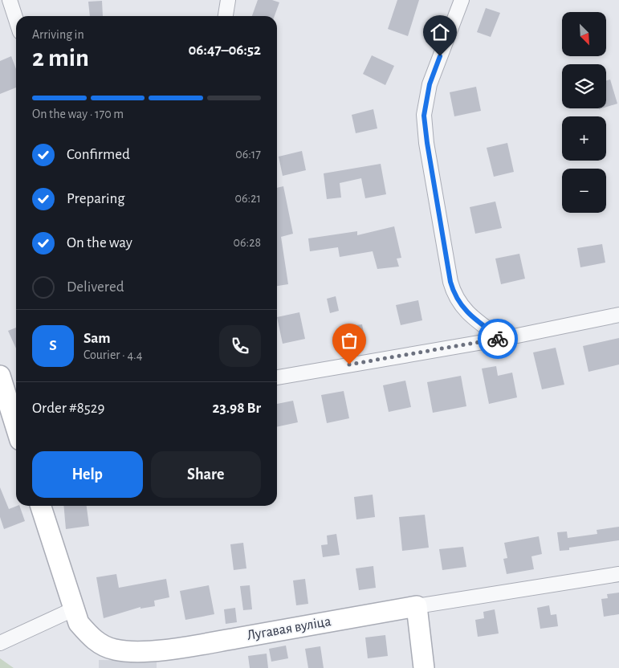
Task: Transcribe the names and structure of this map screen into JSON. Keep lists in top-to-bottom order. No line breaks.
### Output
{"streets":{"street":["Лугавая вуліца"]},"north":"bottom right","page":{"map_buttons":["+","−"],"heading":["2 min","Arriving in","06:47–06:52"],"panel":["Sam","Courier · 4.4","Order #8529","23.98 Br"],"bar":"On the way · 170 m","list":[["Confirmed","06:17"],["Preparing","06:21"],["On the way","06:28"],"Delivered"],"round":"S","buttons":["Help","Share"]}}
